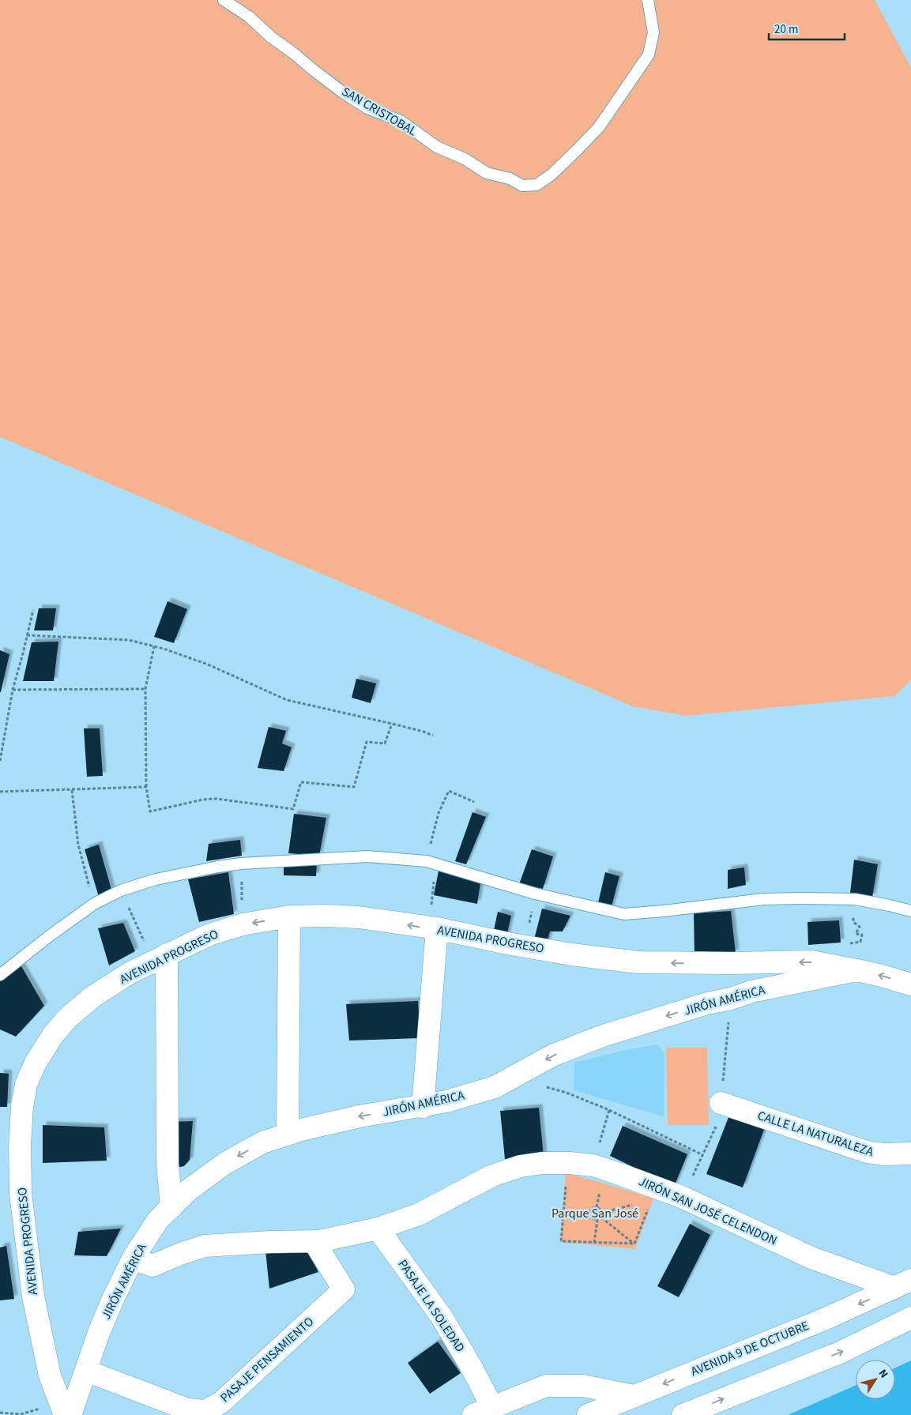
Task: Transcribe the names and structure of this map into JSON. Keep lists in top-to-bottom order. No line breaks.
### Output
{"streets":{"street":["AVENIDA PROGRESO","JIRÓN AMÉRICA","CALLE LA NATURALEZA","JIRÓN SAN JOSÉ CELENDON","PASAJE LA SOLEDAD","AVENIDA 9 DE OCTUBRE","PASAJE PENSAMIENTO"],"lane":["SAN CRISTOBAL"]},"crossings":[["AVENIDA PROGRESO","JIRÓN AMÉRICA"],["JIRÓN AMÉRICA","JIRÓN SAN JOSÉ CELENDON"],["JIRÓN AMÉRICA","PASAJE PENSAMIENTO"],["JIRÓN SAN JOSÉ CELENDON","PASAJE LA SOLEDAD"],["JIRÓN SAN JOSÉ CELENDON","AVENIDA 9 DE OCTUBRE"],["JIRÓN SAN JOSÉ CELENDON","PASAJE PENSAMIENTO"]],"one_way":["AVENIDA PROGRESO","JIRÓN AMÉRICA"],"parks":["Parque San José"],"scale_bar":"20 m","north":"top right"}
